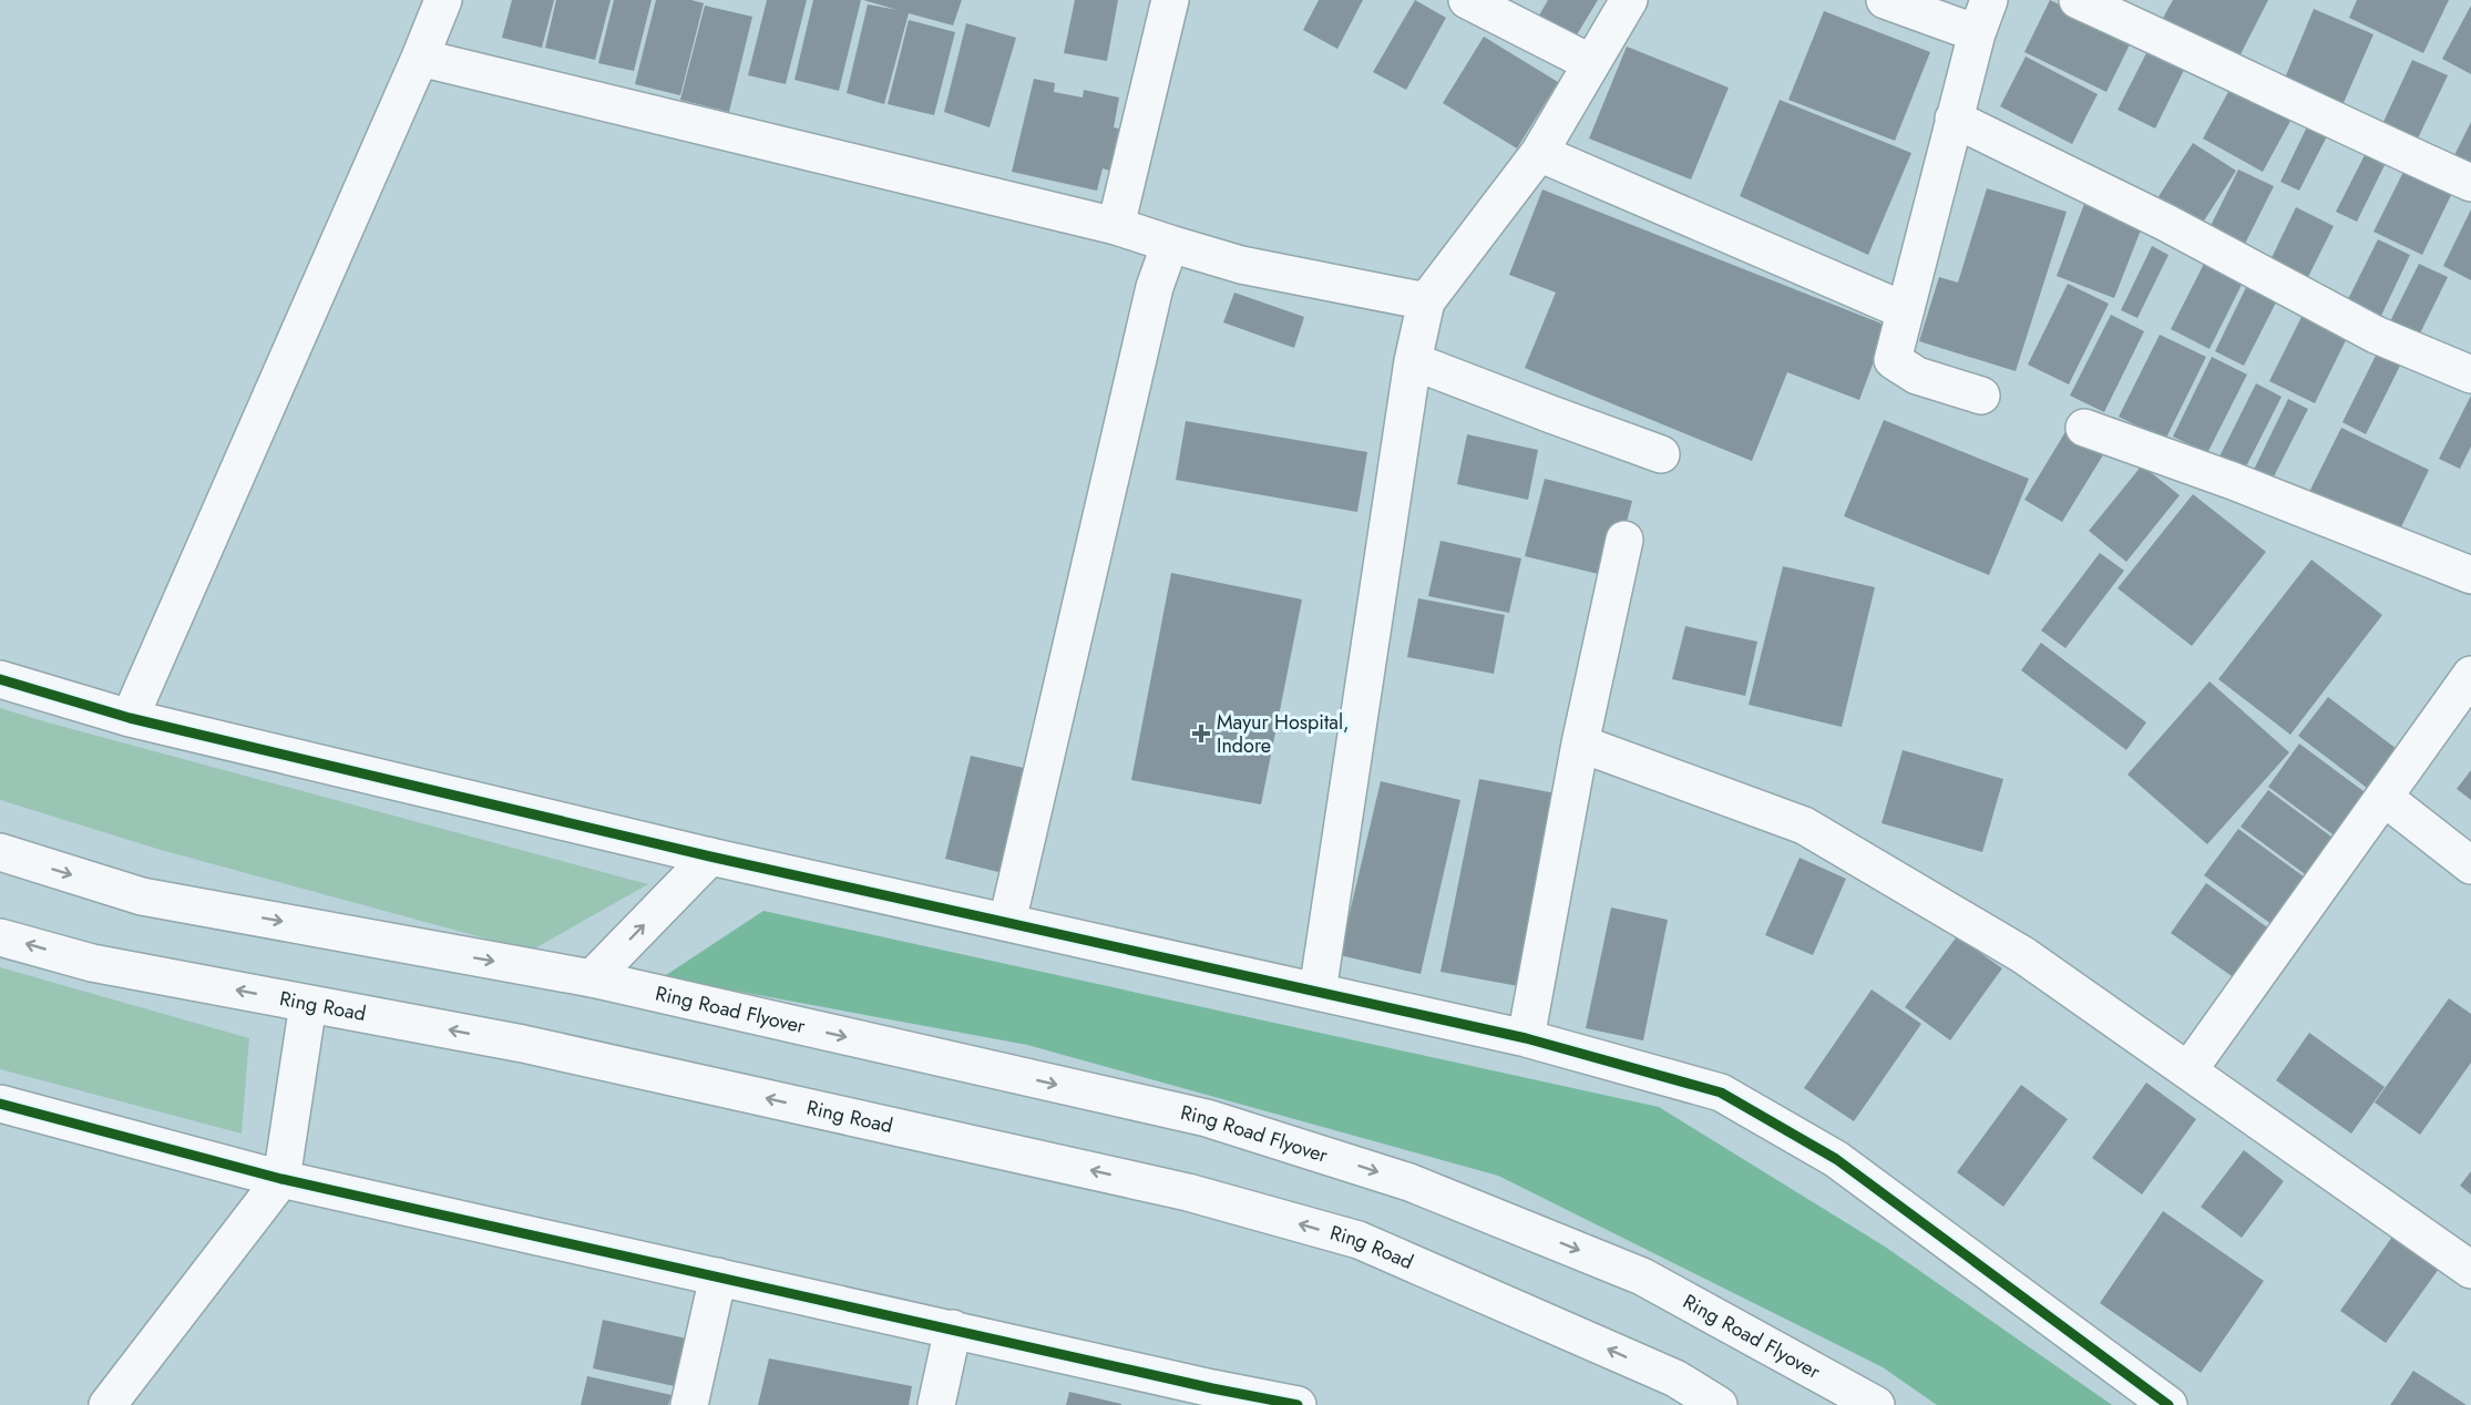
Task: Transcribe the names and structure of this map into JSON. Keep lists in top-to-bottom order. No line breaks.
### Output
{"streets":{"street":["Ring Road","Ring Road Flyover"]},"places":{"health":["Mayur Hospital, Indore"]}}
